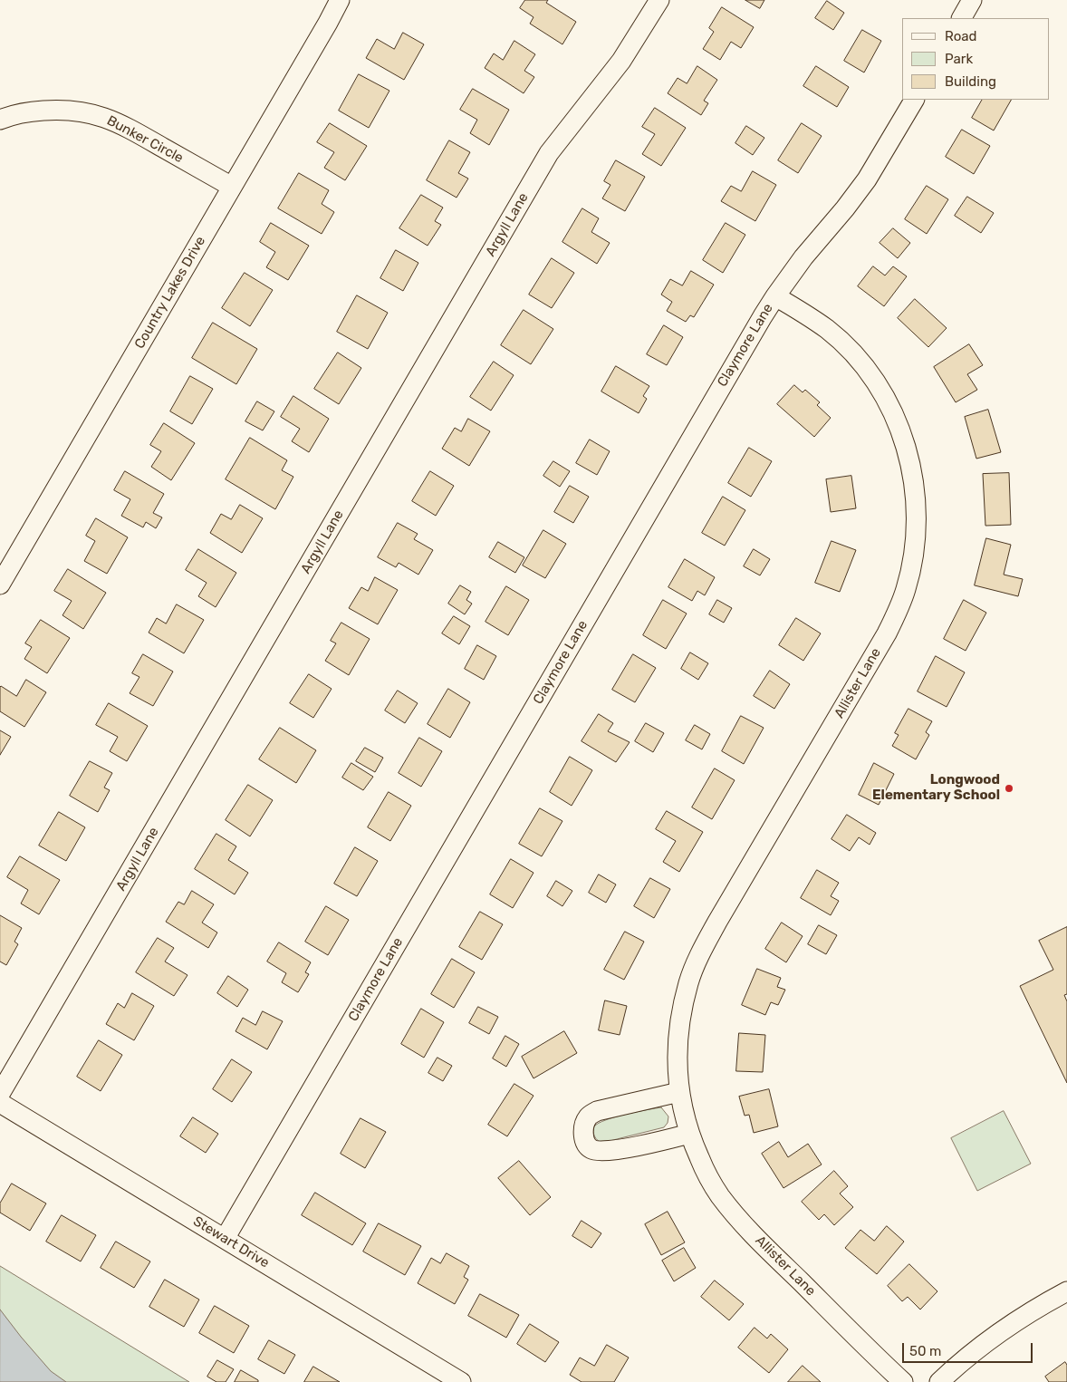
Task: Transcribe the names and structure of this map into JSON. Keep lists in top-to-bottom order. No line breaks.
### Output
{"streets":{"street":["Bunker Circle","Argyll Lane","Country Lakes Drive","Claymore Lane","Allister Lane","Stewart Drive"]},"crossings":[["Bunker Circle","Country Lakes Drive"],["Claymore Lane","Allister Lane"],["Claymore Lane","Stewart Drive"]],"places":["Longwood Elementary School"],"legend":["Road","Park","Building"],"scale_bar":"50 m"}
